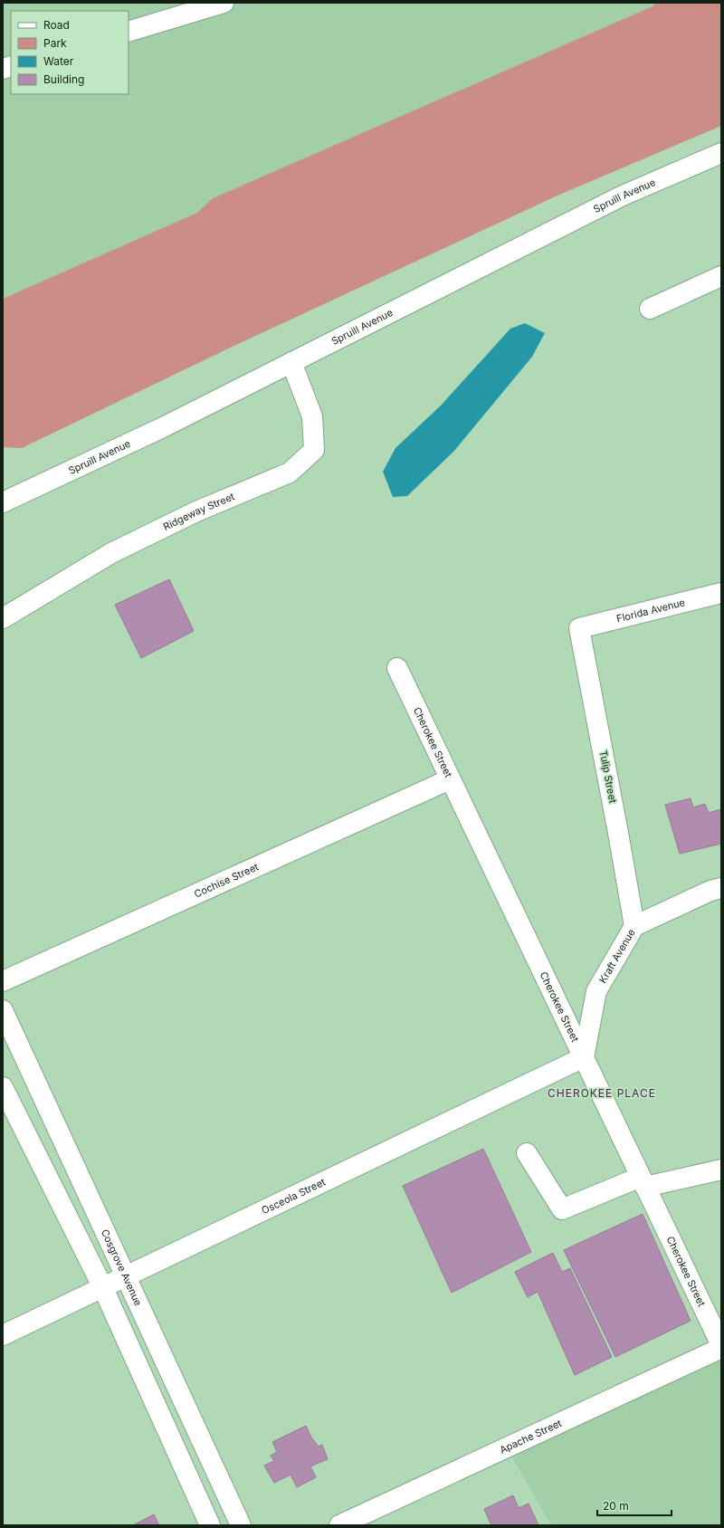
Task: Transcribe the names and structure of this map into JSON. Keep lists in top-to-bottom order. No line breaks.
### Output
{"streets":{"street":["Spruill Avenue","Ridgeway Street","Florida Avenue","Cherokee Street","Tulip Street","Cochise Street","Kraft Avenue","Osceola Street","Cosgrove Avenue","Apache Street"]},"crossings":[["Spruill Avenue","Ridgeway Street"],["Florida Avenue","Tulip Street"],["Cherokee Street","Cochise Street"],["Cherokee Street","Kraft Avenue"],["Cherokee Street","Osceola Street"],["Cherokee Street","Apache Street"],["Tulip Street","Kraft Avenue"],["Kraft Avenue","Osceola Street"],["Osceola Street","Cosgrove Avenue"]],"districts":["CHEROKEE PLACE"],"legend":["Road","Park","Water","Building"],"scale_bar":"20 m"}
